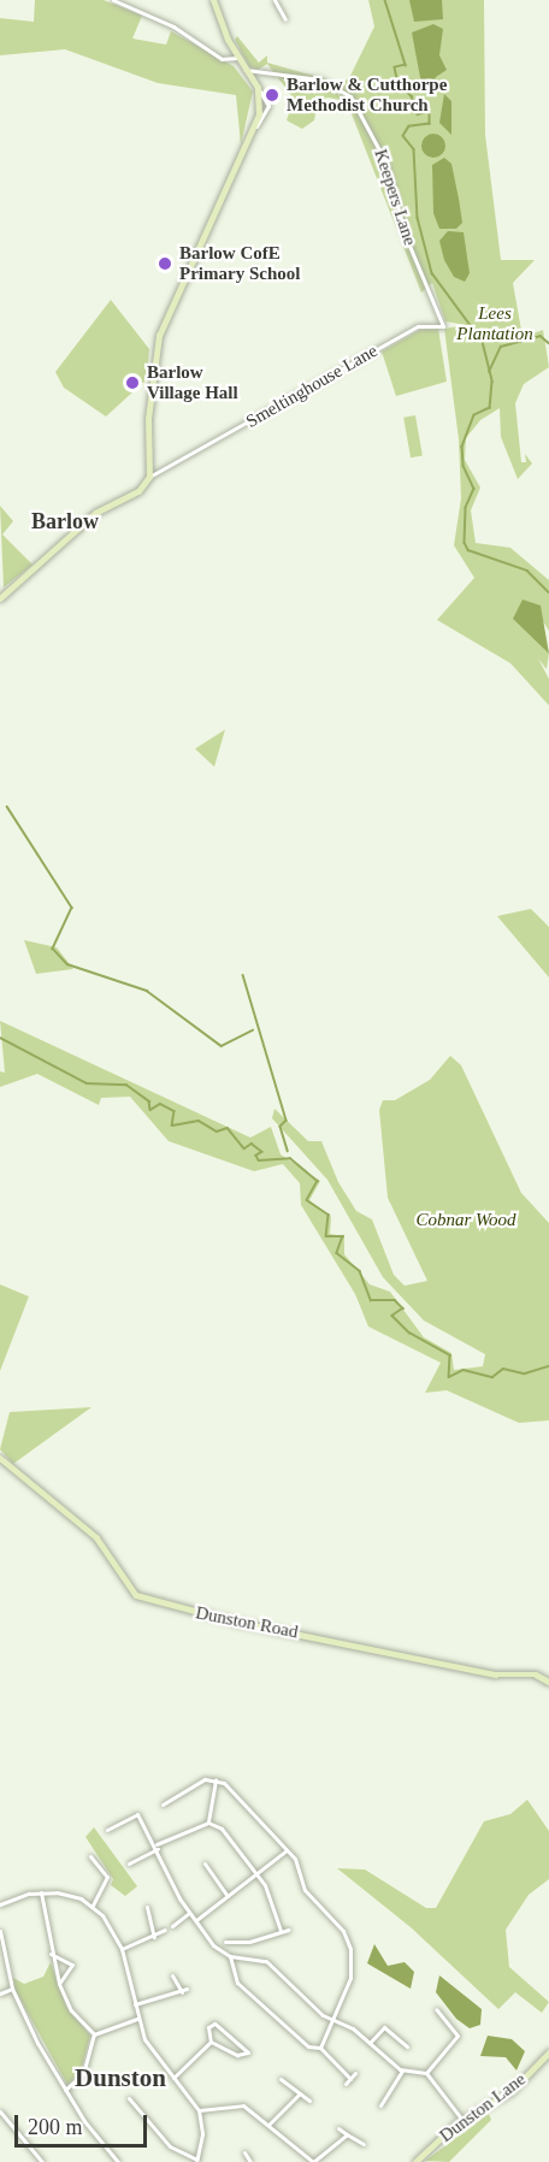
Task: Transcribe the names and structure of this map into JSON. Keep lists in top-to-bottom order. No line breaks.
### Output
{"streets":{"main road":["Dunston Road","Dunston Lane"],"street":["Keepers Lane","Smeltinghouse Lane"]},"crossings":[["Keepers Lane","Smeltinghouse Lane"]],"districts":["Barlow","Dunston"],"parks":["Lees Plantation","Cobnar Wood"],"places":["Barlow & Cutthorpe Methodist Church","Barlow CofE Primary School","Barlow Village Hall"],"scale_bar":"200 m"}
